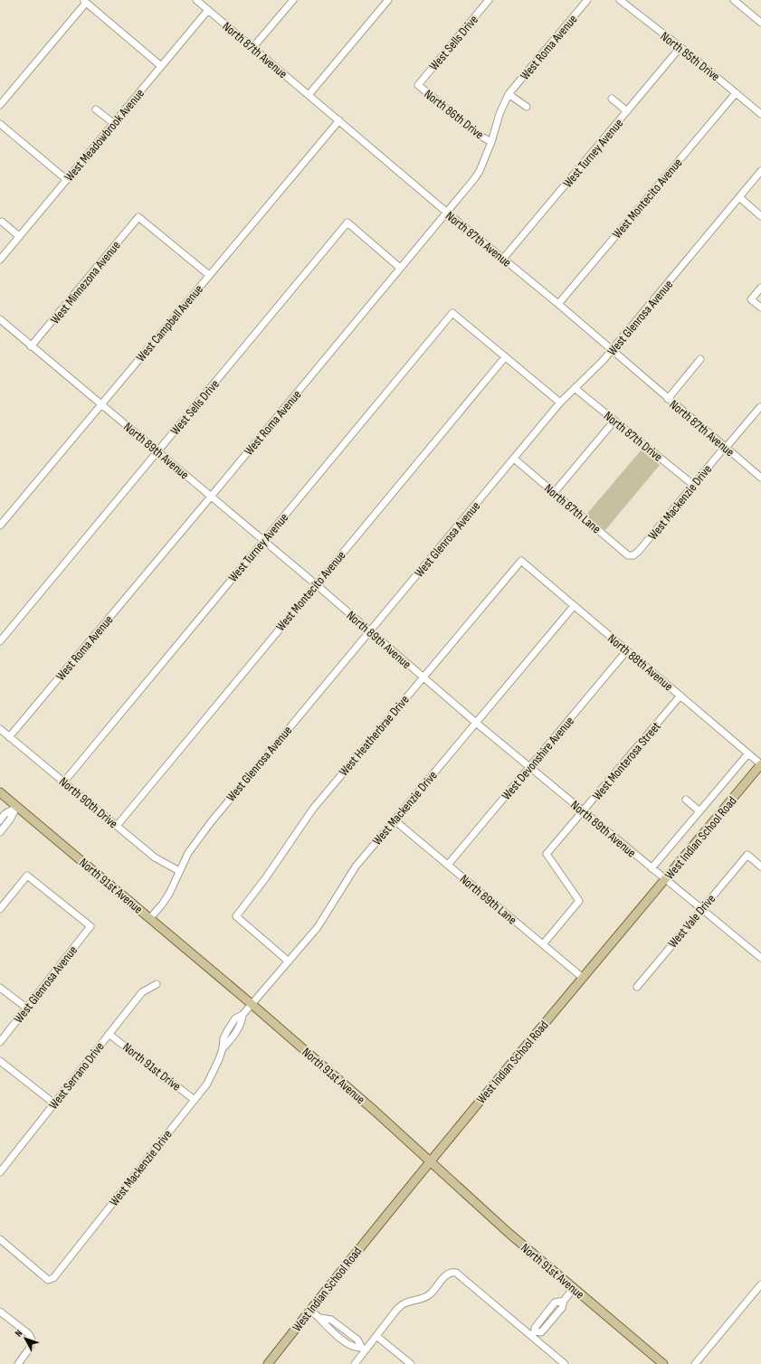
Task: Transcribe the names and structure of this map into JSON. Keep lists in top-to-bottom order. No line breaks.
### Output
{"streets":{"main road":["West Indian School Road","North 91st Avenue"],"street":["West Sells Drive","West Roma Avenue","North 87th Avenue","North 85th Drive","North 86th Drive","West Meadowbrook Avenue","West Turney Avenue","West Montecito Avenue","West Minnezona Avenue","West Glenrosa Avenue","West Campbell Avenue","North 87th Drive","North 89th Avenue","West Mackenzie Drive","North 87th Lane","North 88th Avenue","West Heatherbrae Drive","West Devonshire Avenue","West Monterosa Street","North 90th Drive","North 89th Lane","West Vale Drive","North 91st Drive","West Serrano Drive"]},"crossings":[["West Sells Drive","West Roma Avenue"],["West Sells Drive","North 86th Drive"],["West Sells Drive","North 89th Avenue"],["West Roma Avenue","North 87th Avenue"],["West Roma Avenue","North 86th Drive"],["West Roma Avenue","North 89th Avenue"],["West Roma Avenue","North 90th Drive"],["North 87th Avenue","West Meadowbrook Avenue"],["North 87th Avenue","West Turney Avenue"],["North 87th Avenue","West Montecito Avenue"],["North 87th Avenue","West Glenrosa Avenue"],["North 87th Avenue","West Campbell Avenue"],["North 87th Avenue","West Mackenzie Drive"],["North 85th Drive","West Turney Avenue"],["North 85th Drive","West Montecito Avenue"],["West Turney Avenue","West Montecito Avenue"],["West Turney Avenue","North 89th Avenue"],["West Turney Avenue","North 90th Drive"],["West Montecito Avenue","North 89th Avenue"],["West Montecito Avenue","North 90th Drive"],["West Minnezona Avenue","West Campbell Avenue"],["West Minnezona Avenue","North 89th Avenue"],["West Glenrosa Avenue","North 87th Drive"],["West Glenrosa Avenue","North 89th Avenue"],["West Glenrosa Avenue","North 87th Lane"],["West Glenrosa Avenue","North 90th Drive"],["West Glenrosa Avenue","North 91st Avenue"],["West Campbell Avenue","North 89th Avenue"],["North 87th Drive","West Mackenzie Drive"],["North 89th Avenue","West Mackenzie Drive"],["North 89th Avenue","West Heatherbrae Drive"],["North 89th Avenue","West Devonshire Avenue"],["North 89th Avenue","West Monterosa Street"],["North 89th Avenue","West Indian School Road"],["North 89th Avenue","West Vale Drive"],["West Mackenzie Drive","North 87th Lane"],["West Mackenzie Drive","North 88th Avenue"],["West Mackenzie Drive","West Heatherbrae Drive"],["West Mackenzie Drive","North 91st Avenue"],["West Mackenzie Drive","North 89th Lane"],["West Mackenzie Drive","North 91st Drive"],["North 88th Avenue","West Heatherbrae Drive"],["North 88th Avenue","West Devonshire Avenue"],["North 88th Avenue","West Monterosa Street"],["North 88th Avenue","West Indian School Road"],["West Devonshire Avenue","North 89th Lane"],["West Monterosa Street","North 89th Lane"],["West Indian School Road","North 91st Avenue"],["West Indian School Road","North 89th Lane"],["North 91st Drive","West Serrano Drive"]],"north":"top left"}
